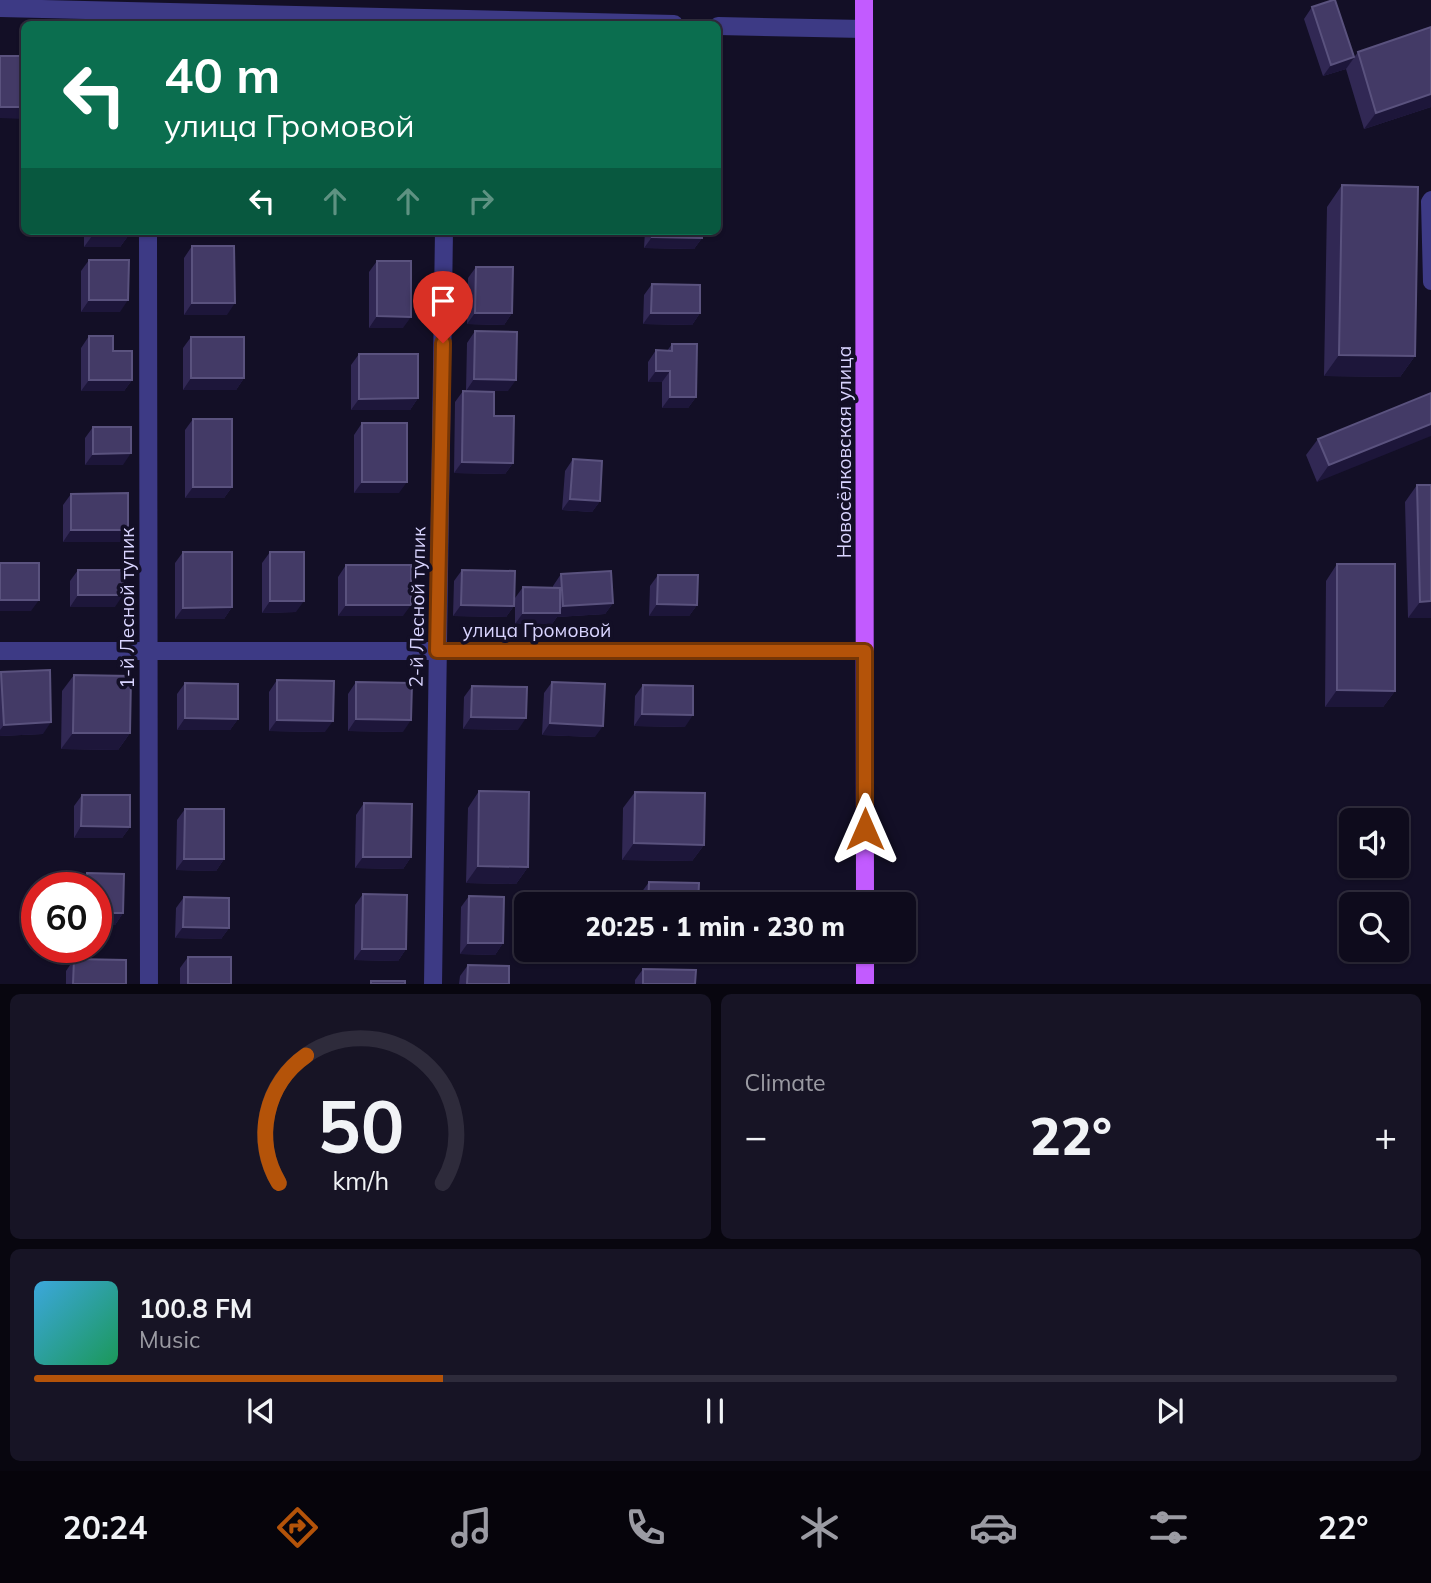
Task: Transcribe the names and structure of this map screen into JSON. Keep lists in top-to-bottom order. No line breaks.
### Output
{"streets":{"main road":["Новосёлковская улица"],"street":["2-й Лесной тупик","1-й Лесной тупик","улица Громовой"]},"crossings":[["Новосёлковская улица","улица Громовой"],["2-й Лесной тупик","улица Громовой"],["1-й Лесной тупик","улица Громовой"]],"page":{"turn":["40 m","улица Громовой"],"limit":"60","trip":"20:25 · 1 min · 230 m","tile":"Climate","heat":["−","22°","+"],"song":["100.8 FM","Music"],"tabs":["20:24","22°"],"gauge":["50","km/h"]}}
